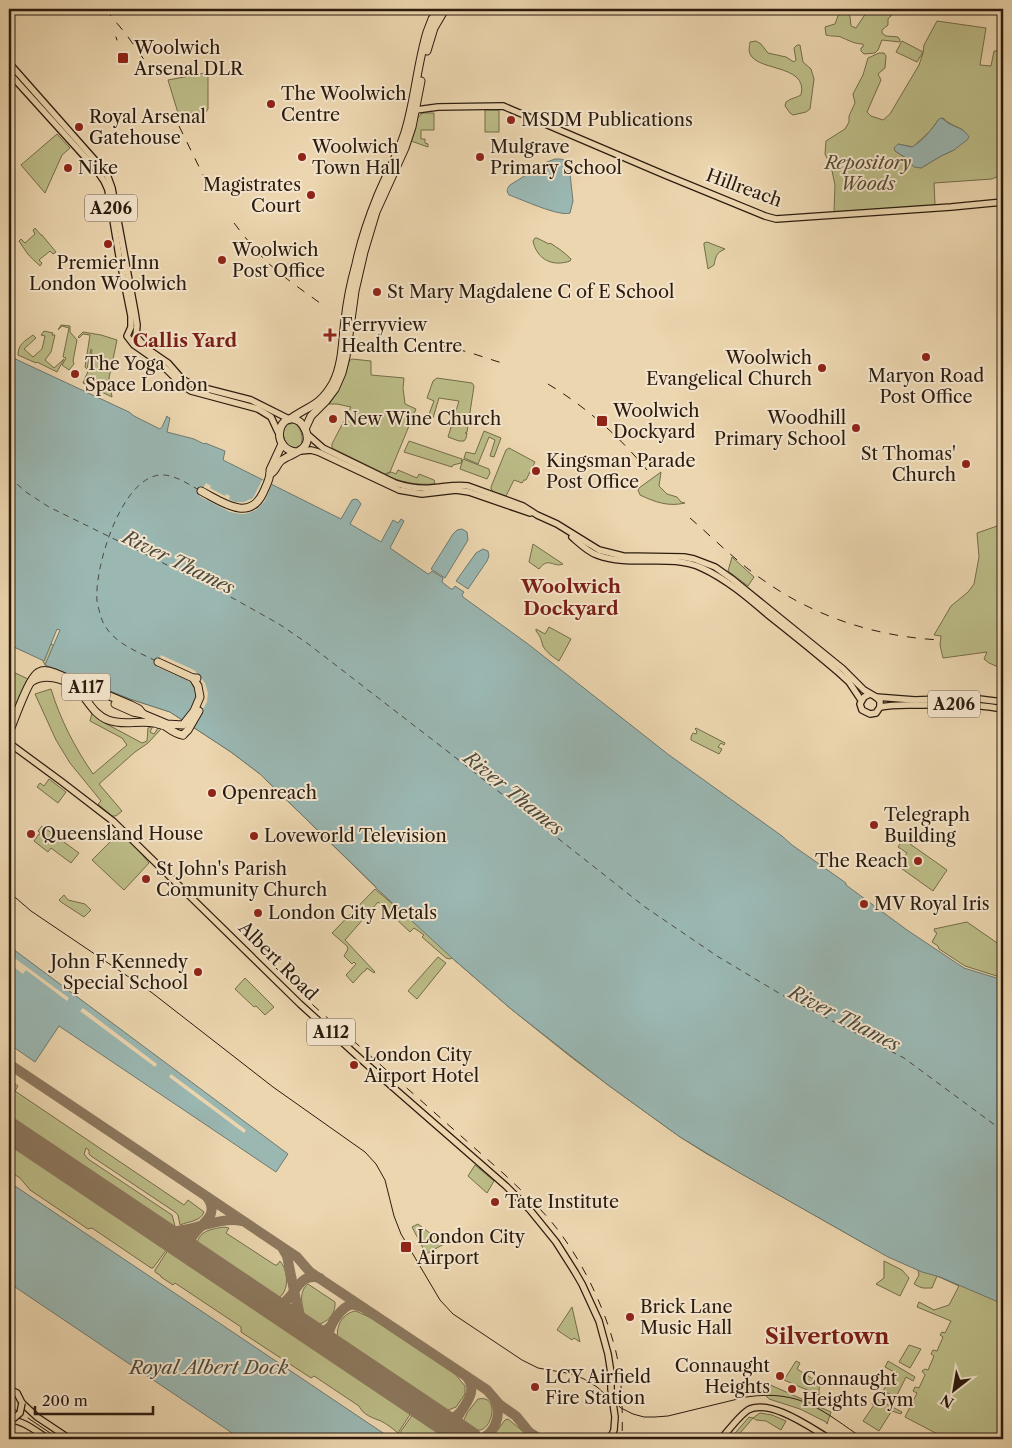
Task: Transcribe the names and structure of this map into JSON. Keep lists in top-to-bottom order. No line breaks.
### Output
{"streets":{"highway":["A117"],"main road":["Hillreach","A206","Albert Road","A112"]},"crossings":[["Albert Road","A112"]],"districts":["Callis Yard","Woolwich Dockyard","Silvertown"],"water":["River Thames","Royal Albert Dock"],"parks":["Repository Woods"],"places":{"transit":["Woolwich Arsenal DLR","Woolwich Dockyard","London City Airport"],"other":["The Woolwich Centre","MSDM Publications","Royal Arsenal Gatehouse","Woolwich Town Hall","Mulgrave Primary School","Nike","Magistrates Court","Premier Inn London Woolwich","Woolwich Post Office","St Mary Magdalene C of E School","Maryon Road Post Office","Woolwich Evangelical Church","The Yoga Space London","New Wine Church","Woodhill Primary School","St Thomas' Church","Kingsman Parade Post Office","Openreach","Telegraph Building","Queensland House","Loveworld Television","The Reach","St John's Parish Community Church","MV Royal Iris","London City Metals","John F Kennedy Special School","London City Airport Hotel","Tate Institute","Brick Lane Music Hall","Connaught Heights","LCY Airfield Fire Station","Connaught Heights Gym"],"health":["Ferryview Health Centre"]},"scale_bar":"200 m","north":"bottom left"}
